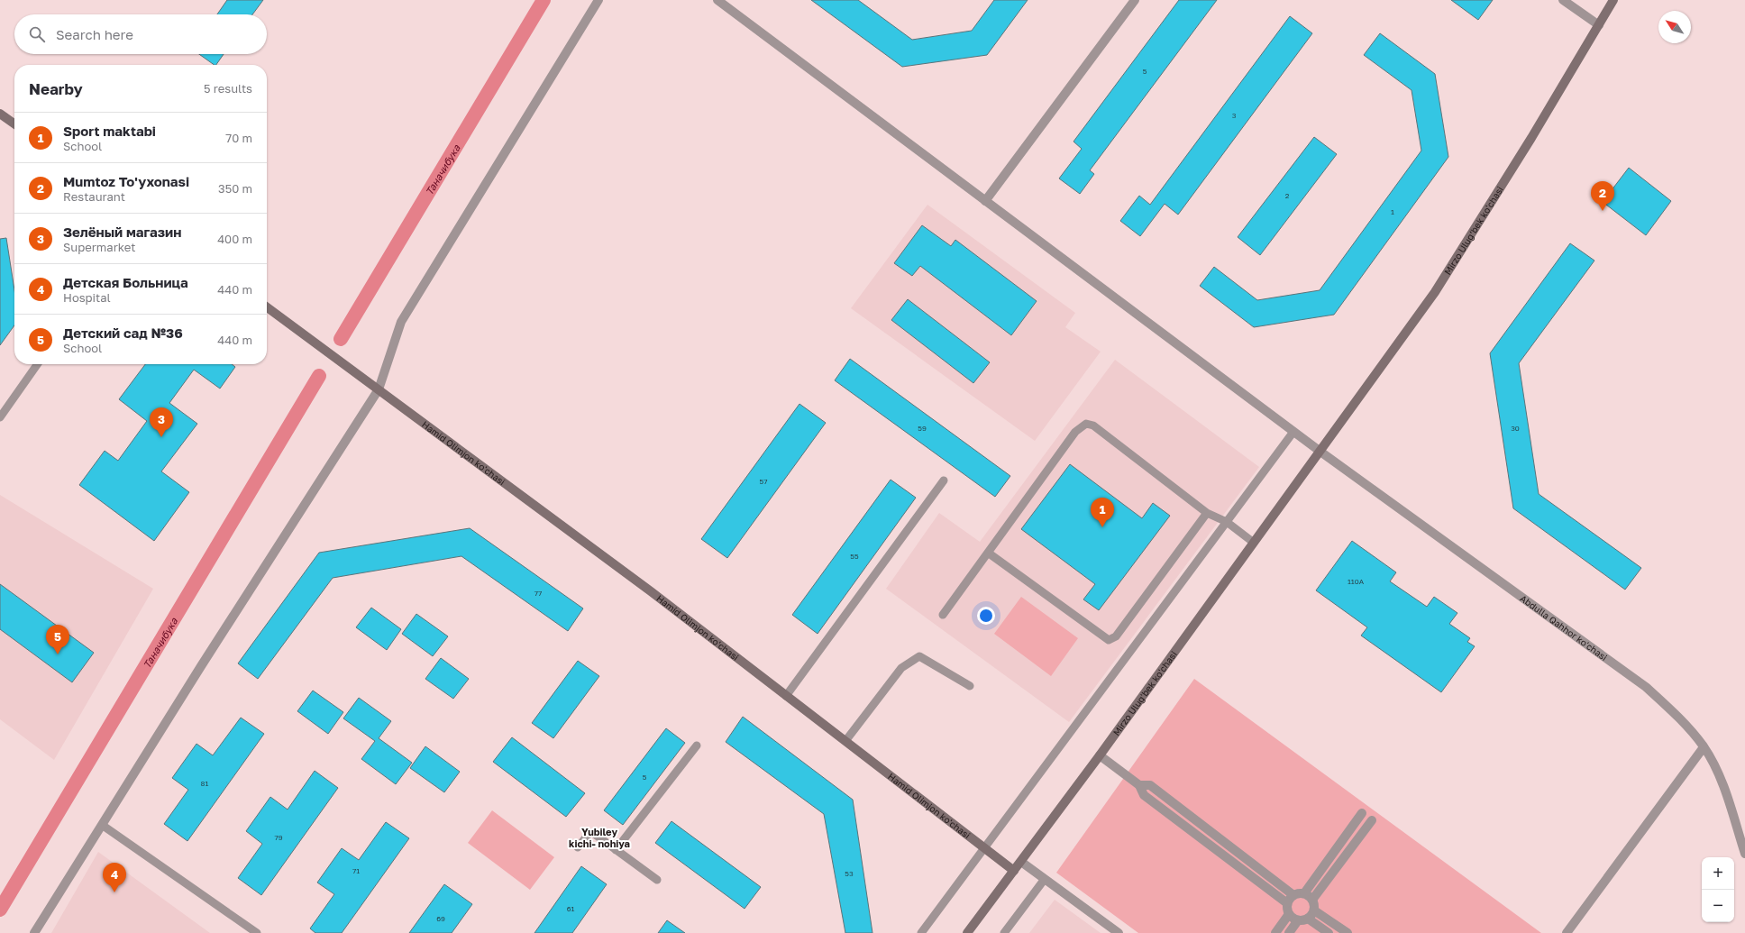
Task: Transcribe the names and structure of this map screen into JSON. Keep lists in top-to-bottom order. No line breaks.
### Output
{"streets":{"main road":["Mirzo Ulug‘bek ko'chasi","Hamid Olimjon ko'chasi","Mirzo Ulug'bek ko'chasi"],"street":["Abdulla Qahhor ko'chasi"]},"crossings":[["Mirzo Ulug‘bek ko'chasi","Abdulla Qahhor ko'chasi"],["Mirzo Ulug‘bek ko'chasi","Mirzo Ulug'bek ko'chasi"],["Hamid Olimjon ko'chasi","Mirzo Ulug'bek ko'chasi"],["Abdulla Qahhor ko'chasi","Mirzo Ulug'bek ko'chasi"]],"districts":["Yubiley kichi- nohiya"],"water":["Таначибука"],"house_numbers":["5","3","2","1","59","30","57","55","110A","77","5","81","79","71","53","61","69"],"north":"top left","page":{"search":"Search here","heading":["Nearby","5 results"],"list":[{"mark":"1","name":"Sport maktabi","note":"School","value":"70 m"},{"mark":"2","name":"Mumtoz To'yxonasi","note":"Restaurant","value":"350 m"},{"mark":"3","name":"Зелёный магазин","note":"Supermarket","value":"400 m"},{"mark":"4","name":"Детская Больница","note":"Hospital","value":"440 m"},{"mark":"5","name":"Детский сад №36","note":"School","value":"440 m"}],"pins":["2","3","1","5","4"],"map_buttons":["+","−"]}}
